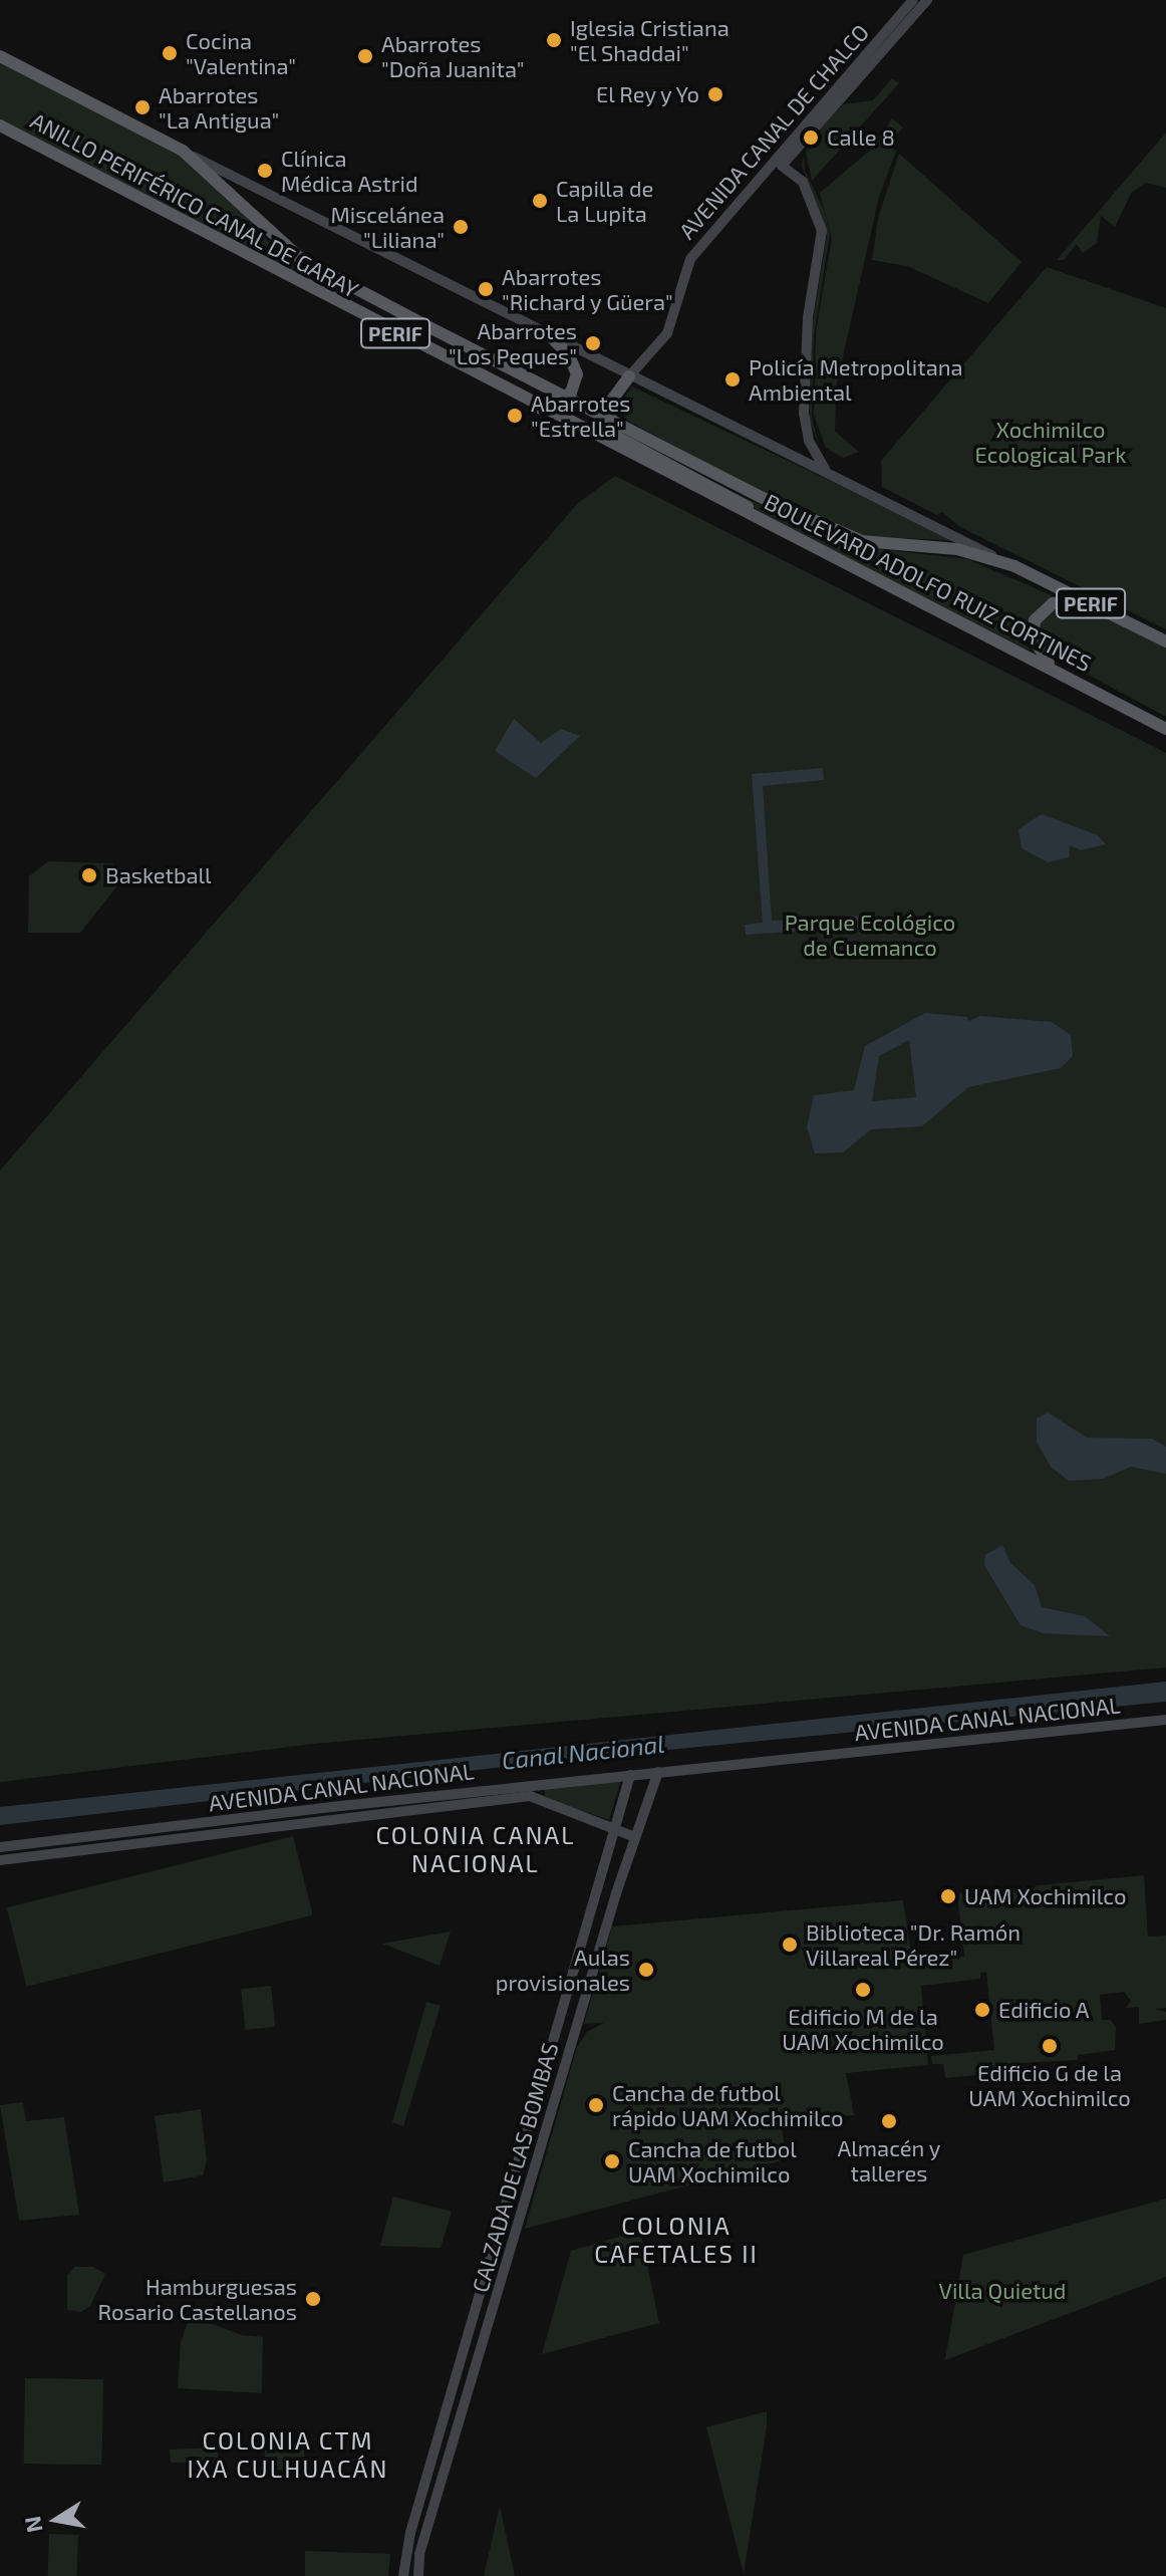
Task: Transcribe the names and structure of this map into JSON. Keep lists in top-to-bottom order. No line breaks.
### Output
{"streets":{"highway":["ANILLO PERIFÉRICO CANAL DE GARAY","PERIF","BOULEVARD ADOLFO RUIZ CORTINES"],"main road":["AVENIDA CANAL DE CHALCO","AVENIDA CANAL NACIONAL","CALZADA DE LAS BOMBAS"]},"crossings":[["AVENIDA CANAL DE CHALCO","ANILLO PERIFÉRICO CANAL DE GARAY"],["AVENIDA CANAL DE CHALCO","PERIF"],["ANILLO PERIFÉRICO CANAL DE GARAY","PERIF"],["ANILLO PERIFÉRICO CANAL DE GARAY","BOULEVARD ADOLFO RUIZ CORTINES"],["PERIF","BOULEVARD ADOLFO RUIZ CORTINES"],["AVENIDA CANAL NACIONAL","CALZADA DE LAS BOMBAS"]],"districts":["COLONIA CANAL NACIONAL","COLONIA CAFETALES II","COLONIA CTM IXA CULHUACÁN"],"water":["Canal Nacional"],"parks":["Xochimilco Ecological Park","Parque Ecológico de Cuemanco","Villa Quietud"],"places":["Iglesia Cristiana \"El Shaddai\"","Cocina \"Valentina\"","Abarrotes \"Doña Juanita\"","El Rey y Yo","Abarrotes \"La Antigua\"","Calle 8","Clínica Médica Astrid","Capilla de La Lupita","Miscelánea \"Liliana\"","Abarrotes \"Richard y Güera\"","Abarrotes \"Los Peques\"","Policía Metropolitana Ambiental","Abarrotes \"Estrella\"","Basketball","UAM Xochimilco","Biblioteca \"Dr. Ramón Villareal Pérez\"","Aulas provisionales","Edificio M de la UAM Xochimilco","Edificio A","Edificio G de la UAM Xochimilco","Cancha de futbol rápido UAM Xochimilco","Almacén y talleres","Cancha de futbol UAM Xochimilco","Hamburguesas Rosario Castellanos"],"north":"left"}
